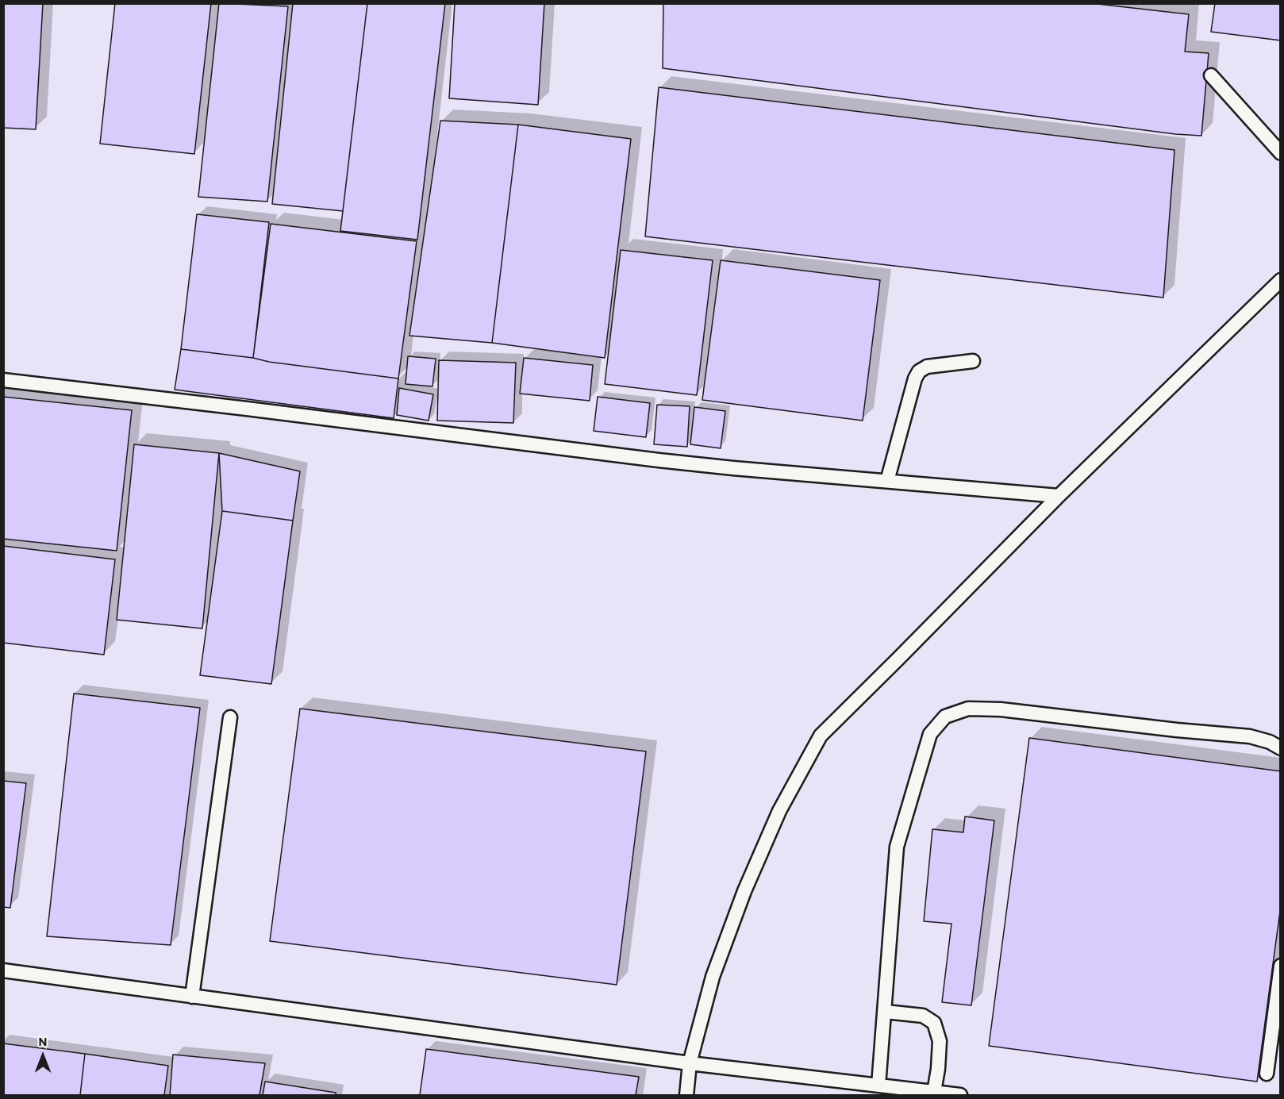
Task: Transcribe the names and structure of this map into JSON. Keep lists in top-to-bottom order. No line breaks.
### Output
{"north":"top"}
